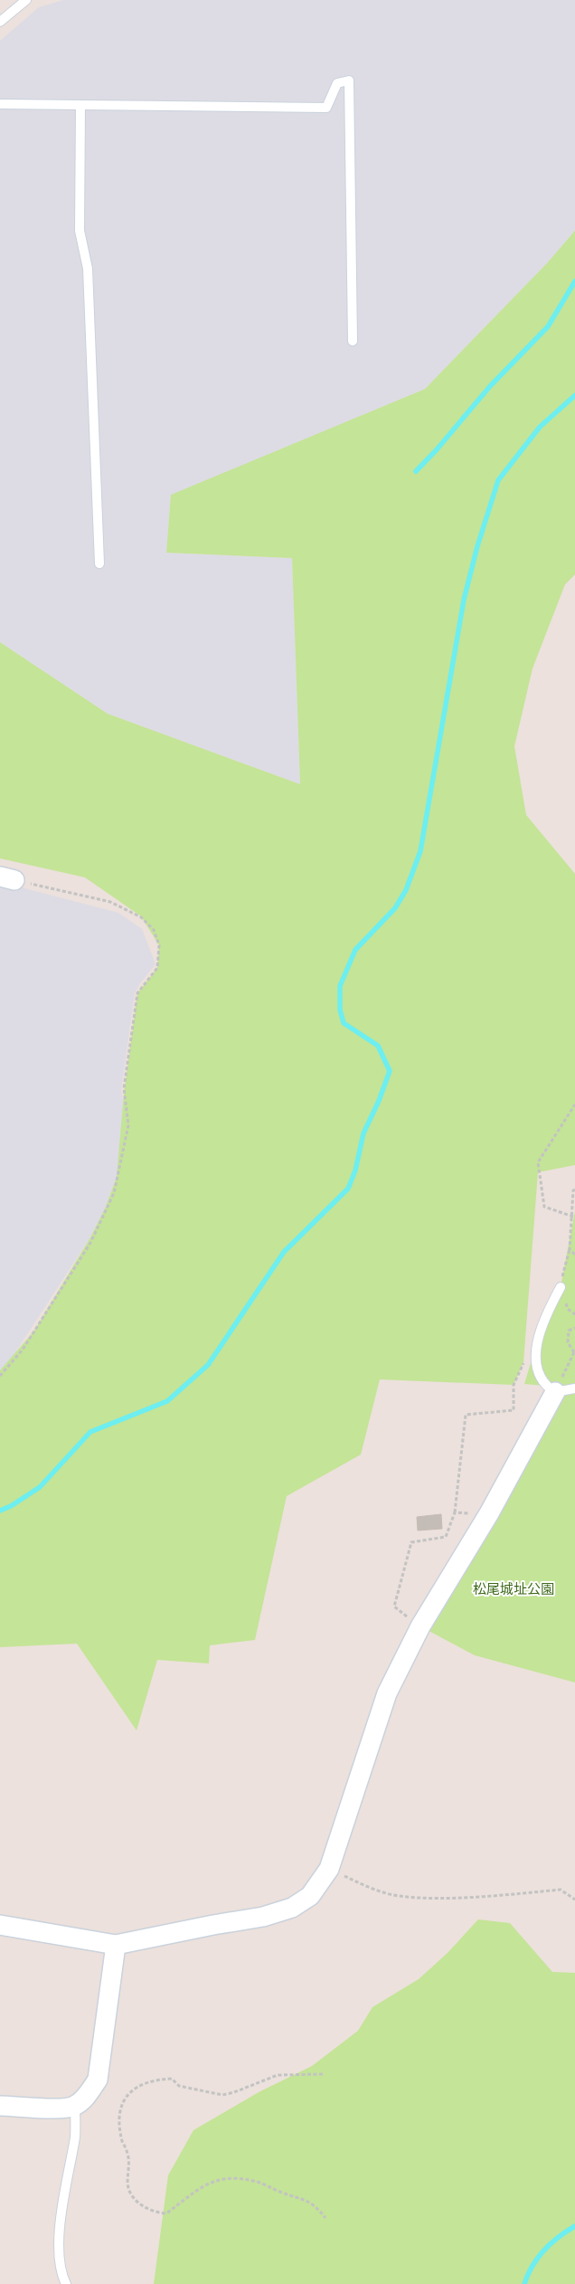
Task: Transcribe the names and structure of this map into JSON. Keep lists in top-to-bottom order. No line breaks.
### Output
{"parks":["松尾城址公園"]}
